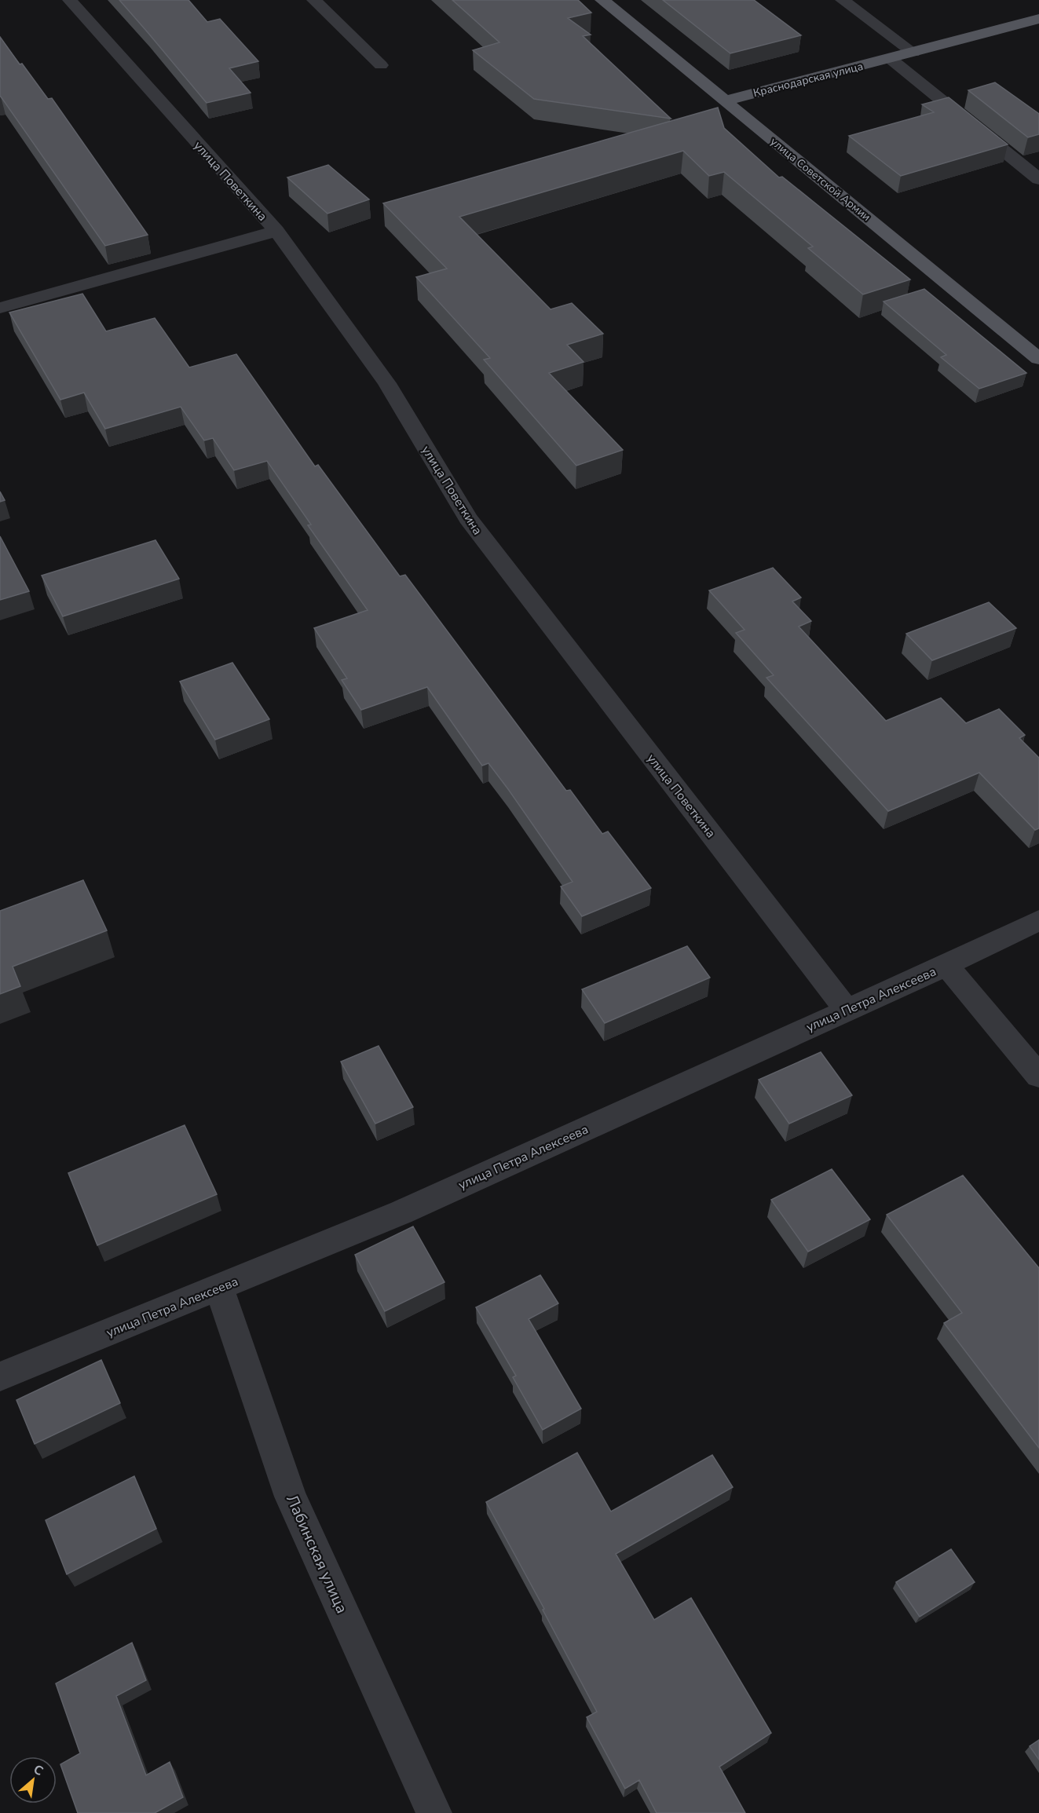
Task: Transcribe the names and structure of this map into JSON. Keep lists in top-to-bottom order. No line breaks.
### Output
{"streets":{"main road":["Краснодарская улица","улица Советской Армии"],"street":["улица Поветкина","улица Петра Алексеева","Лабинская улица"]},"crossings":[["Краснодарская улица","улица Советской Армии"],["улица Поветкина","улица Петра Алексеева"],["улица Петра Алексеева","Лабинская улица"]],"north":"top right"}
